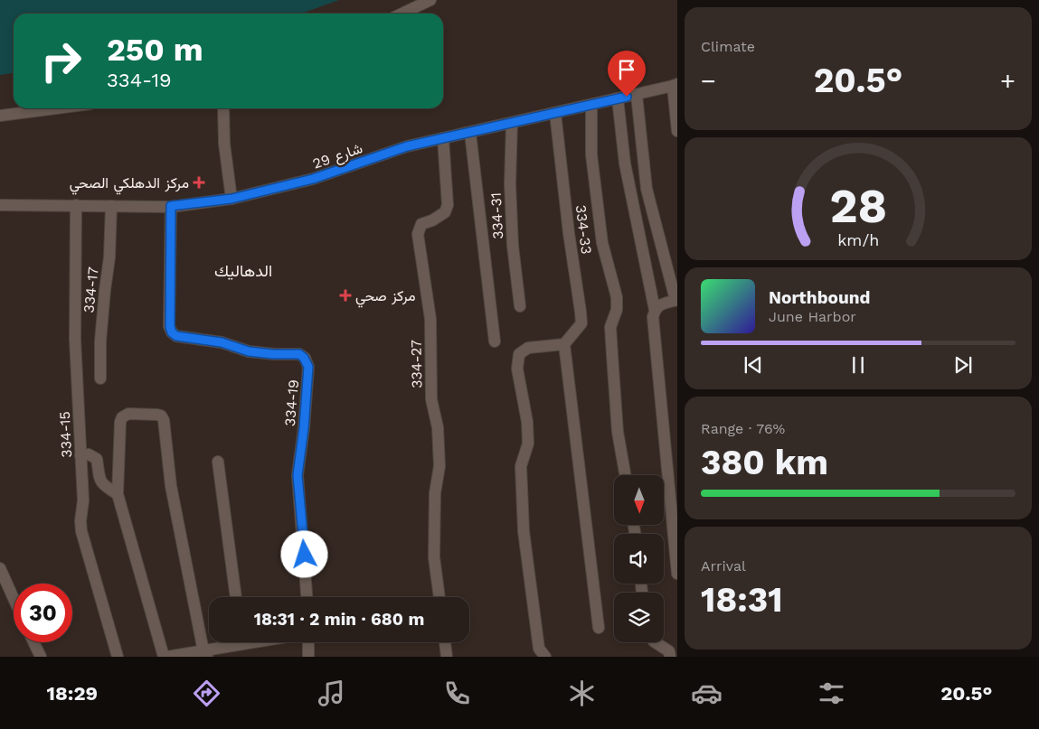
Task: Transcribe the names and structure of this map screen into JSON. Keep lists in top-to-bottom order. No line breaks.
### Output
{"streets":{"street":["شارع 29","334-31","334-33","334-17","334-27","334-19","334-15"]},"crossings":[["شارع 29","334-31"],["شارع 29","334-33"],["شارع 29","334-17"],["شارع 29","334-27"],["شارع 29","334-19"],["شارع 29","334-15"]],"districts":["الدهاليك"],"places":{"health":["مركز الدهلكي الصحي","مركز صحي"]},"north":"bottom","page":{"tile":["Climate",["Range · 76%","380 km"],["Arrival","18:31"]],"turn":["250 m","334-19"],"heat":["−","20.5°","+"],"song":["Northbound","June Harbor"],"limit":"30","trip":"18:31 · 2 min · 680 m","tabs":["18:29","20.5°"],"gauge":["28","km/h"]}}
